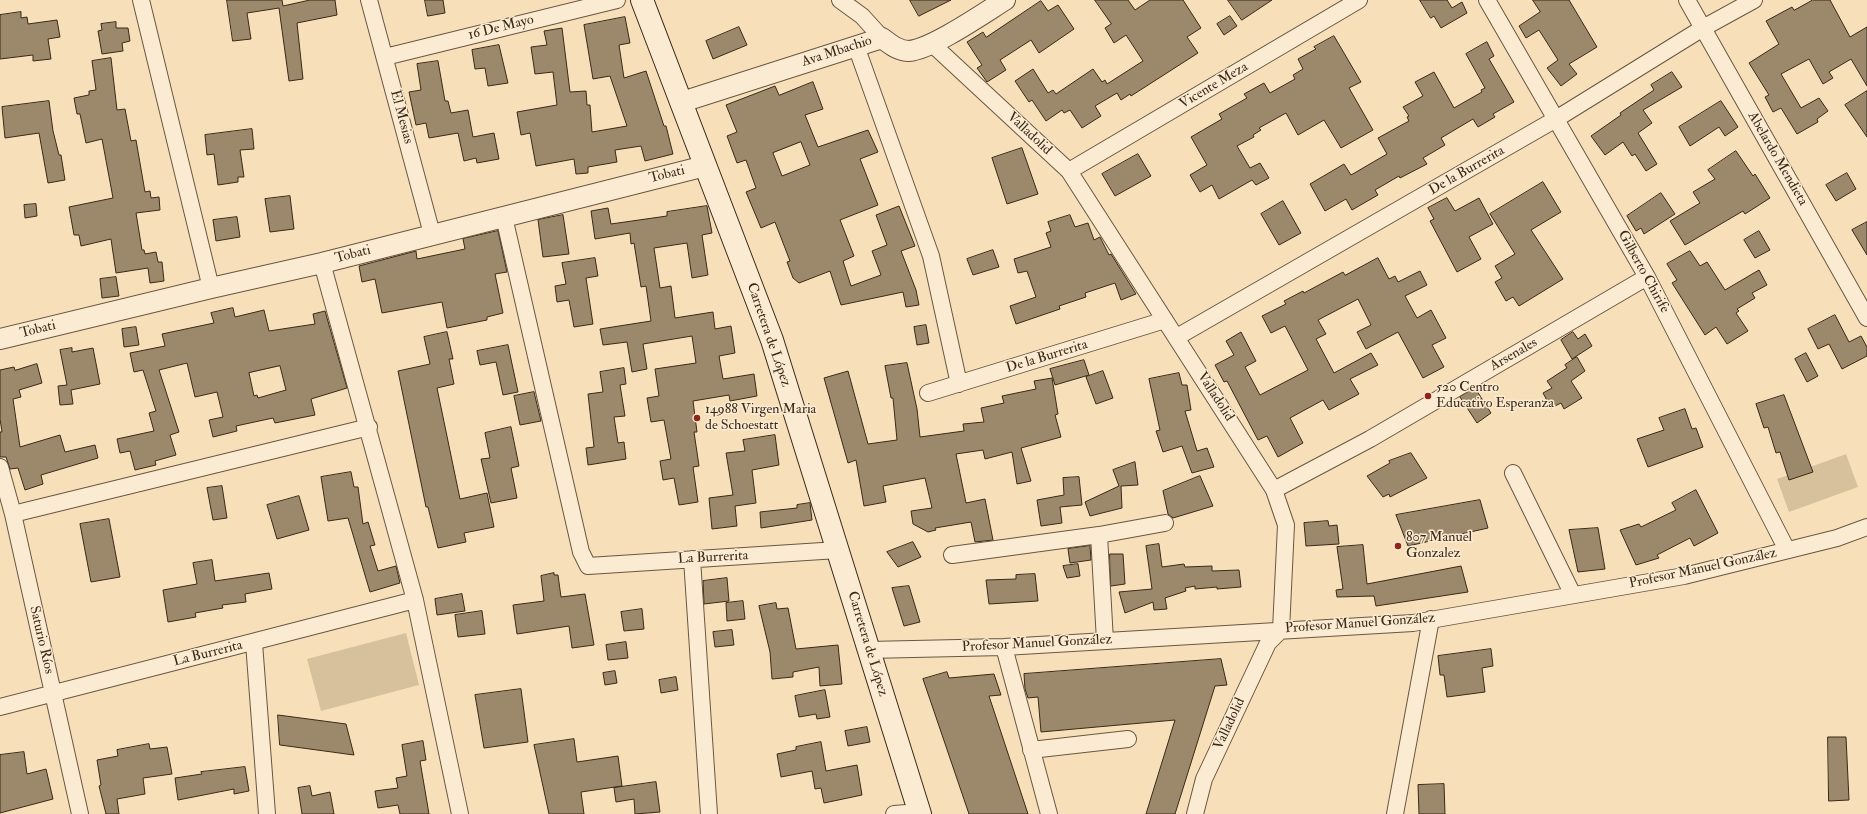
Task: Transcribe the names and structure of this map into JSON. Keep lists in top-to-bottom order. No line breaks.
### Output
{"streets":{"main road":["Carretera de López"],"street":["16 De Mayo","Ava Mbachio","Vicente Meza","El Mesias","Valladolid","Abelardo Mendieta","De la Burrerita","Tobati","Gilberto Chirife","Arsenales","La Burrerita","Profesor Manuel González","Saturio Ríos"]},"crossings":[["16 De Mayo","El Mesias"],["Ava Mbachio","Valladolid"],["Ava Mbachio","Carretera de López"],["Vicente Meza","Valladolid"],["El Mesias","Tobati"],["Valladolid","De la Burrerita"],["Valladolid","Arsenales"],["Valladolid","Profesor Manuel González"],["Abelardo Mendieta","De la Burrerita"],["De la Burrerita","Gilberto Chirife"],["Tobati","Carretera de López"],["Tobati","La Burrerita"],["Gilberto Chirife","Arsenales"],["Gilberto Chirife","Profesor Manuel González"],["Carretera de López","La Burrerita"],["Carretera de López","Profesor Manuel González"],["La Burrerita","Saturio Ríos"]],"places":["520 Centro Educativo Esperanza","14988 Virgen Maria de Schoestatt","807 Manuel Gonzalez"]}
